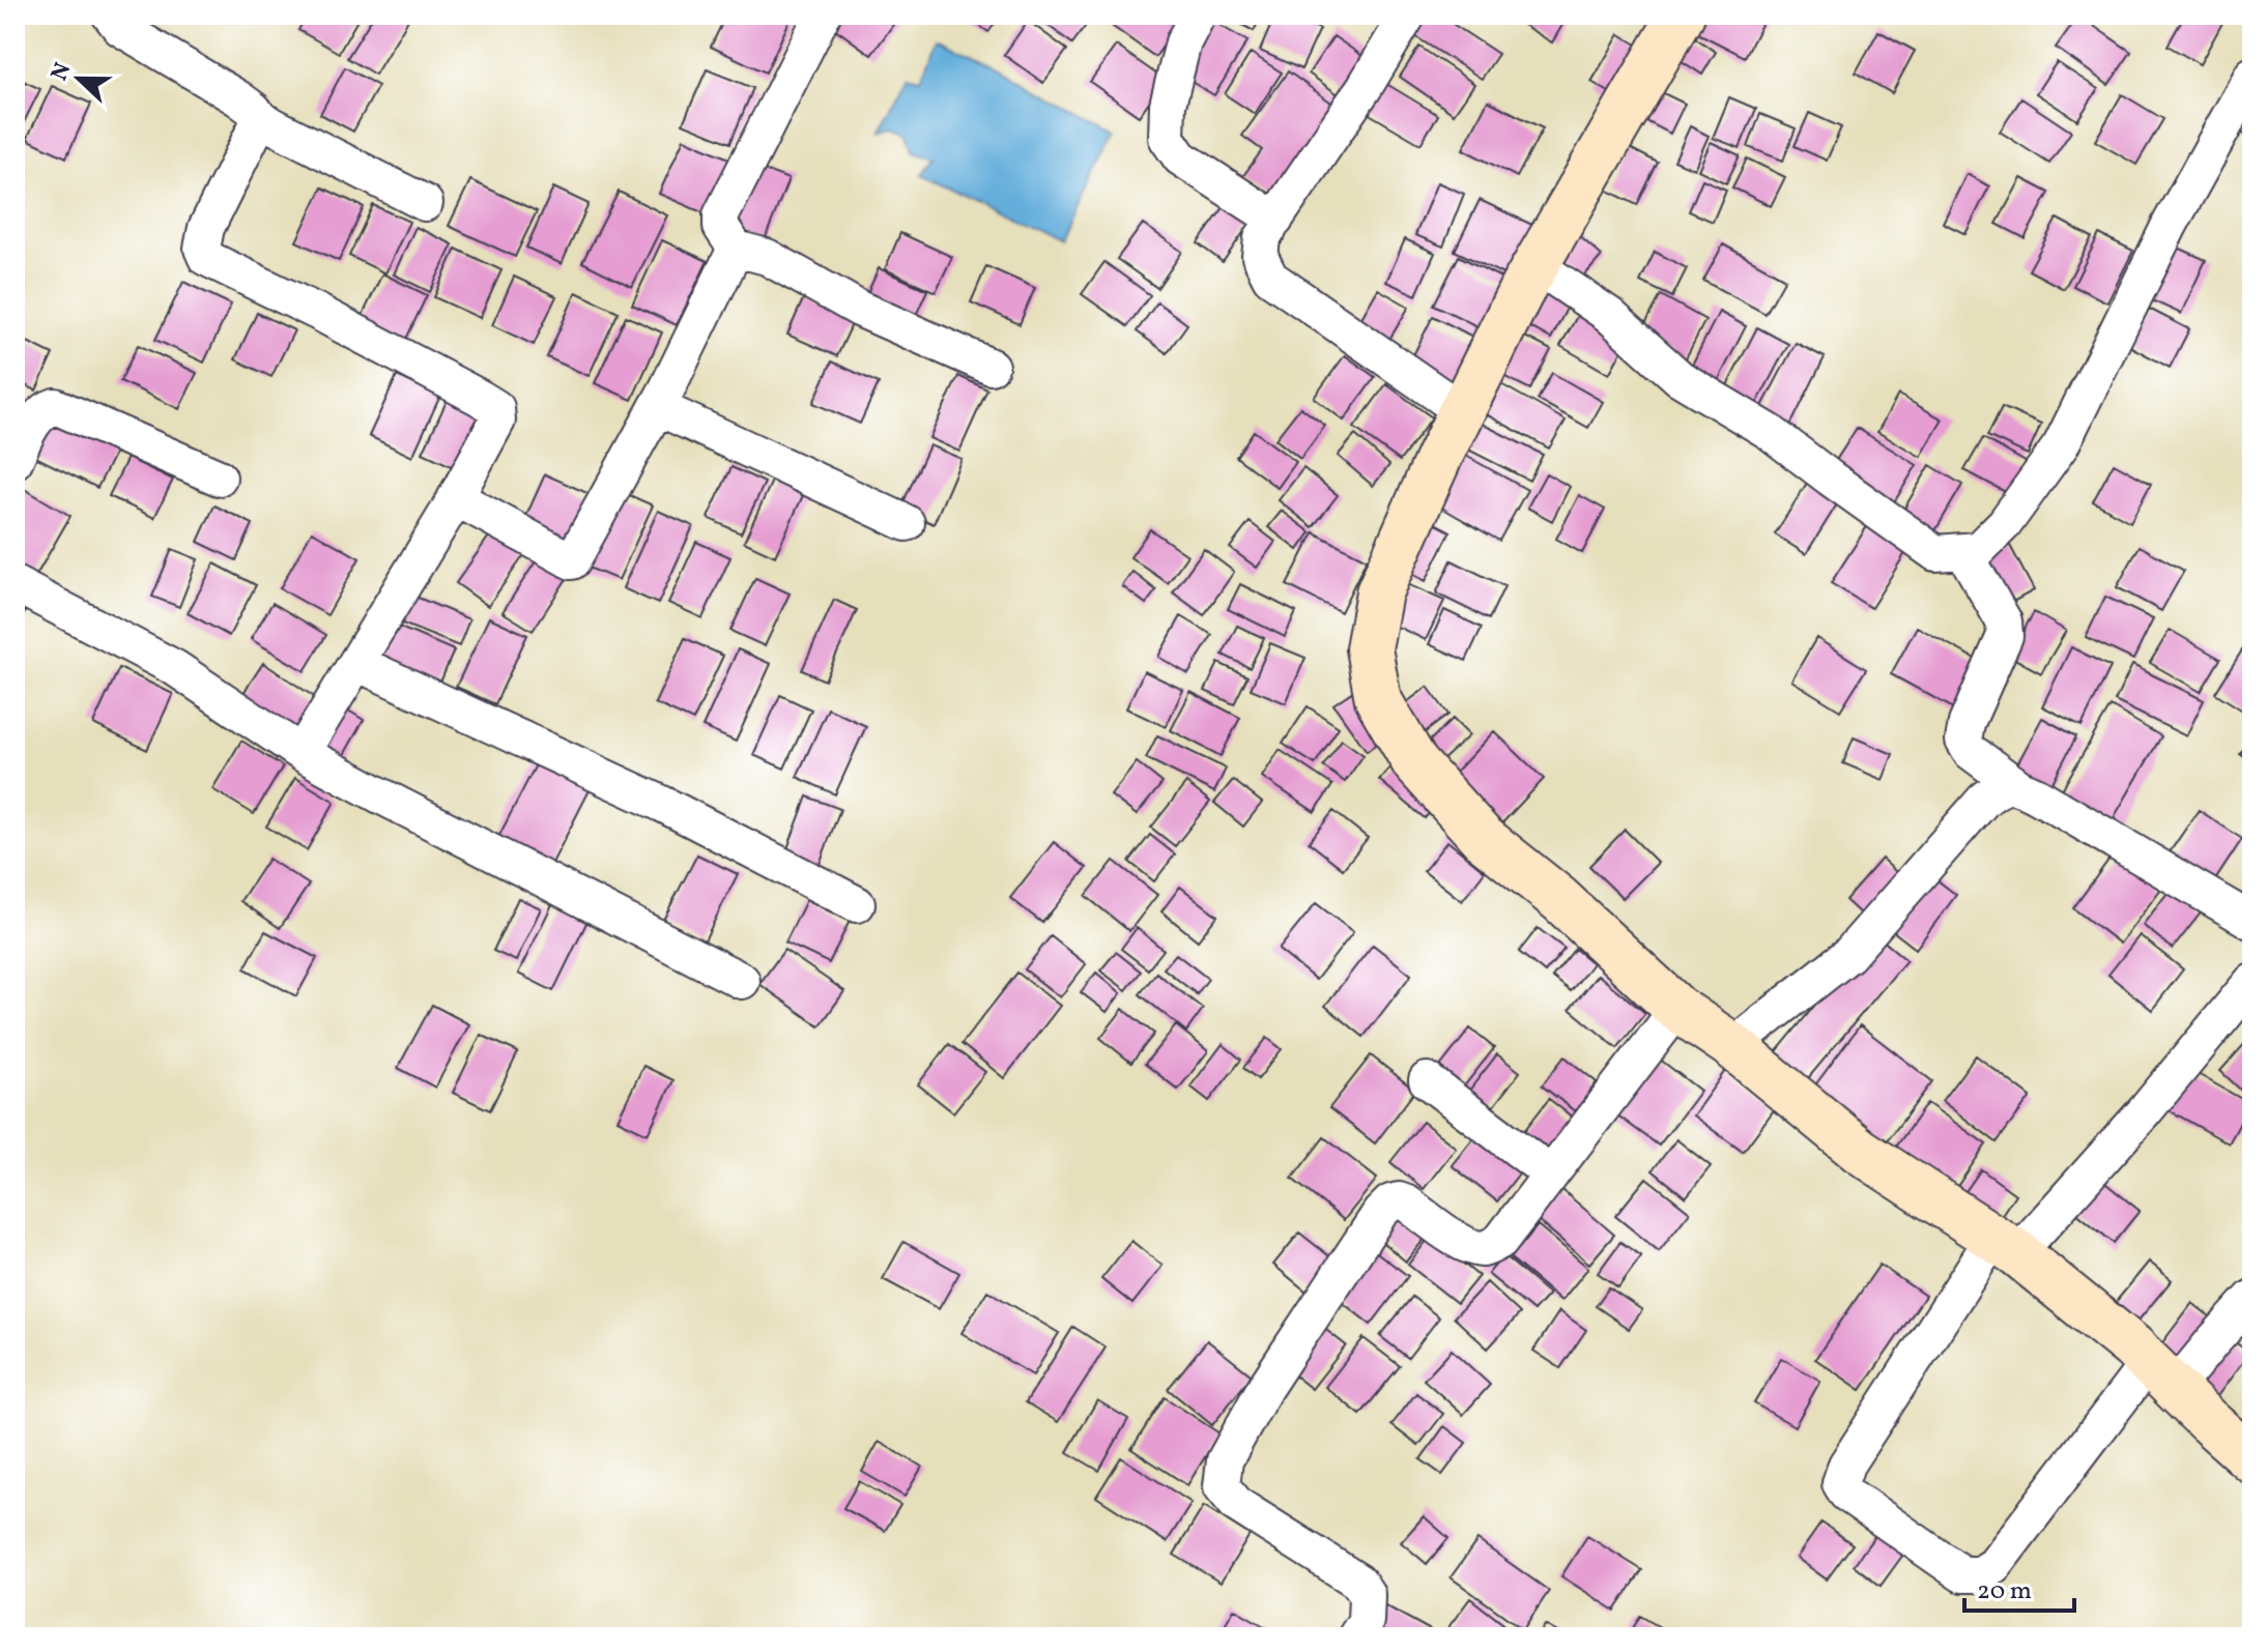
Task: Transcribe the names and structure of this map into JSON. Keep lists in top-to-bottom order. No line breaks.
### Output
{"scale_bar":"20 m","north":"left"}
